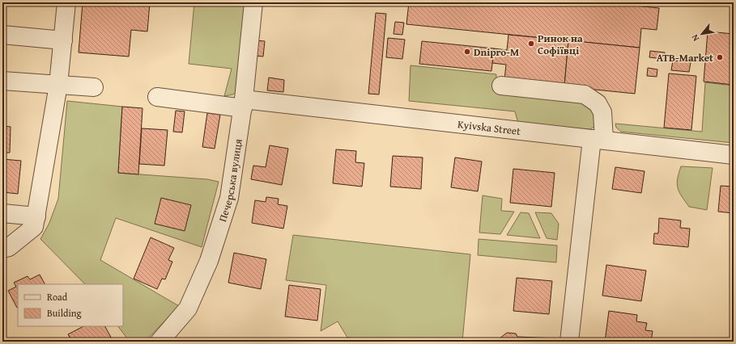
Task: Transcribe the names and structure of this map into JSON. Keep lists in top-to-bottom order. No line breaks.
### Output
{"streets":{"street":["Kyivska Street","Печерська вулиця"]},"crossings":[["Kyivska Street","Печерська вулиця"]],"places":["Ринок на Софіївці","Dnipro-M","ATB-Market"],"legend":["Road","Building"],"north":"bottom left"}
